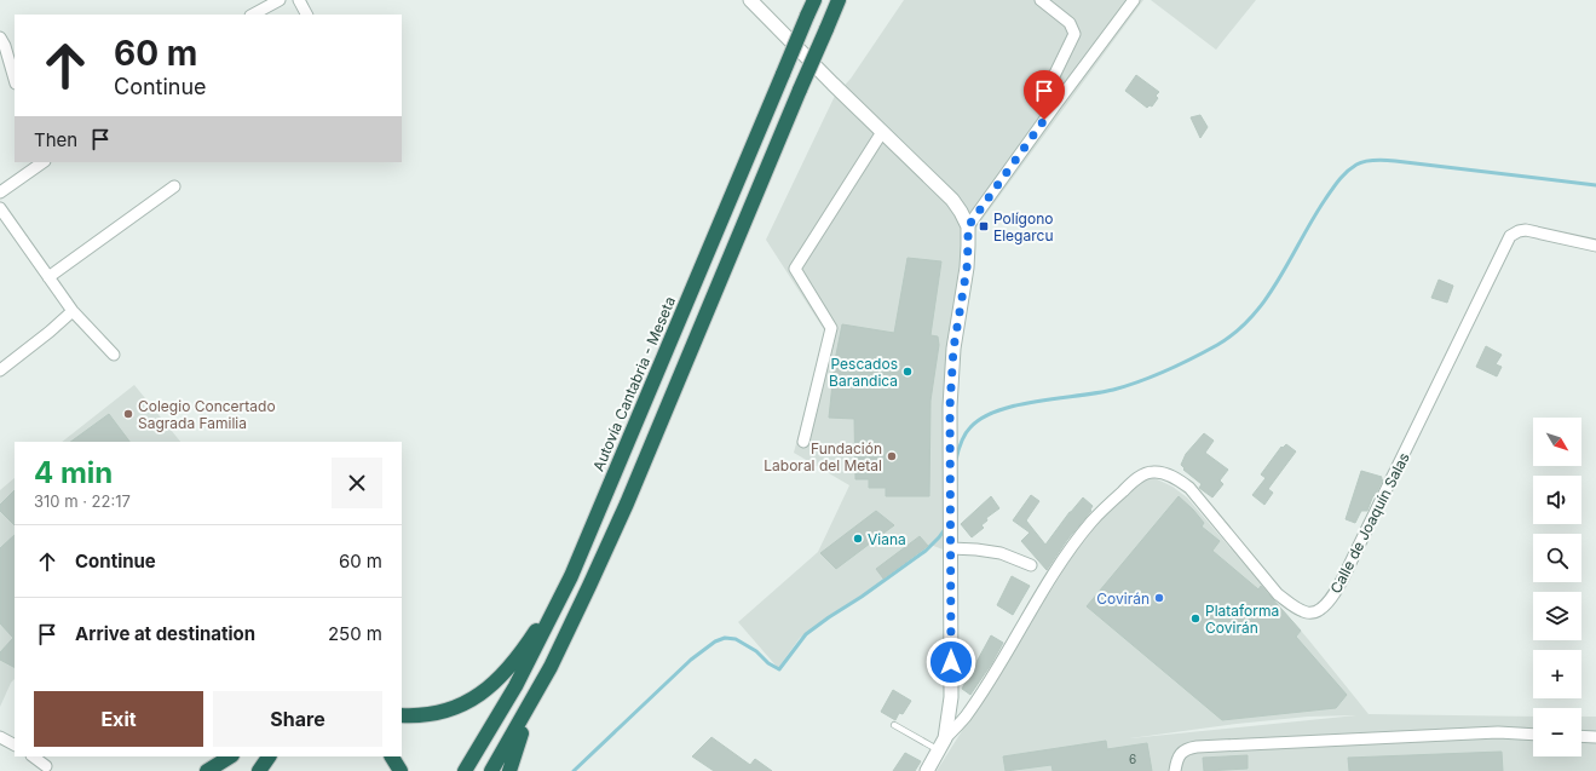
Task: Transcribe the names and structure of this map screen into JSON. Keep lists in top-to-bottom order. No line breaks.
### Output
{"streets":{"highway":["Autovía Cantabria - Meseta"],"street":["Calle de Joaquín Salas"]},"places":{"transit":["Polígono Elegarcu"],"other":["Pescados Barandica","Colegio Concertado Sagrada Familia","Fundación Laboral del Metal","Viana","Covirán","Plataforma Covirán"]},"house_numbers":["6"],"north":"bottom right","page":{"turn":["60 m","Continue"],"then":"Then","map_buttons":["+","−"],"heading":["4 min","310 m · 22:17"],"list":[{"name":"Continue","value":"60 m"},{"name":"Arrive at destination","value":"250 m"}],"buttons":["Exit","Share"]}}
